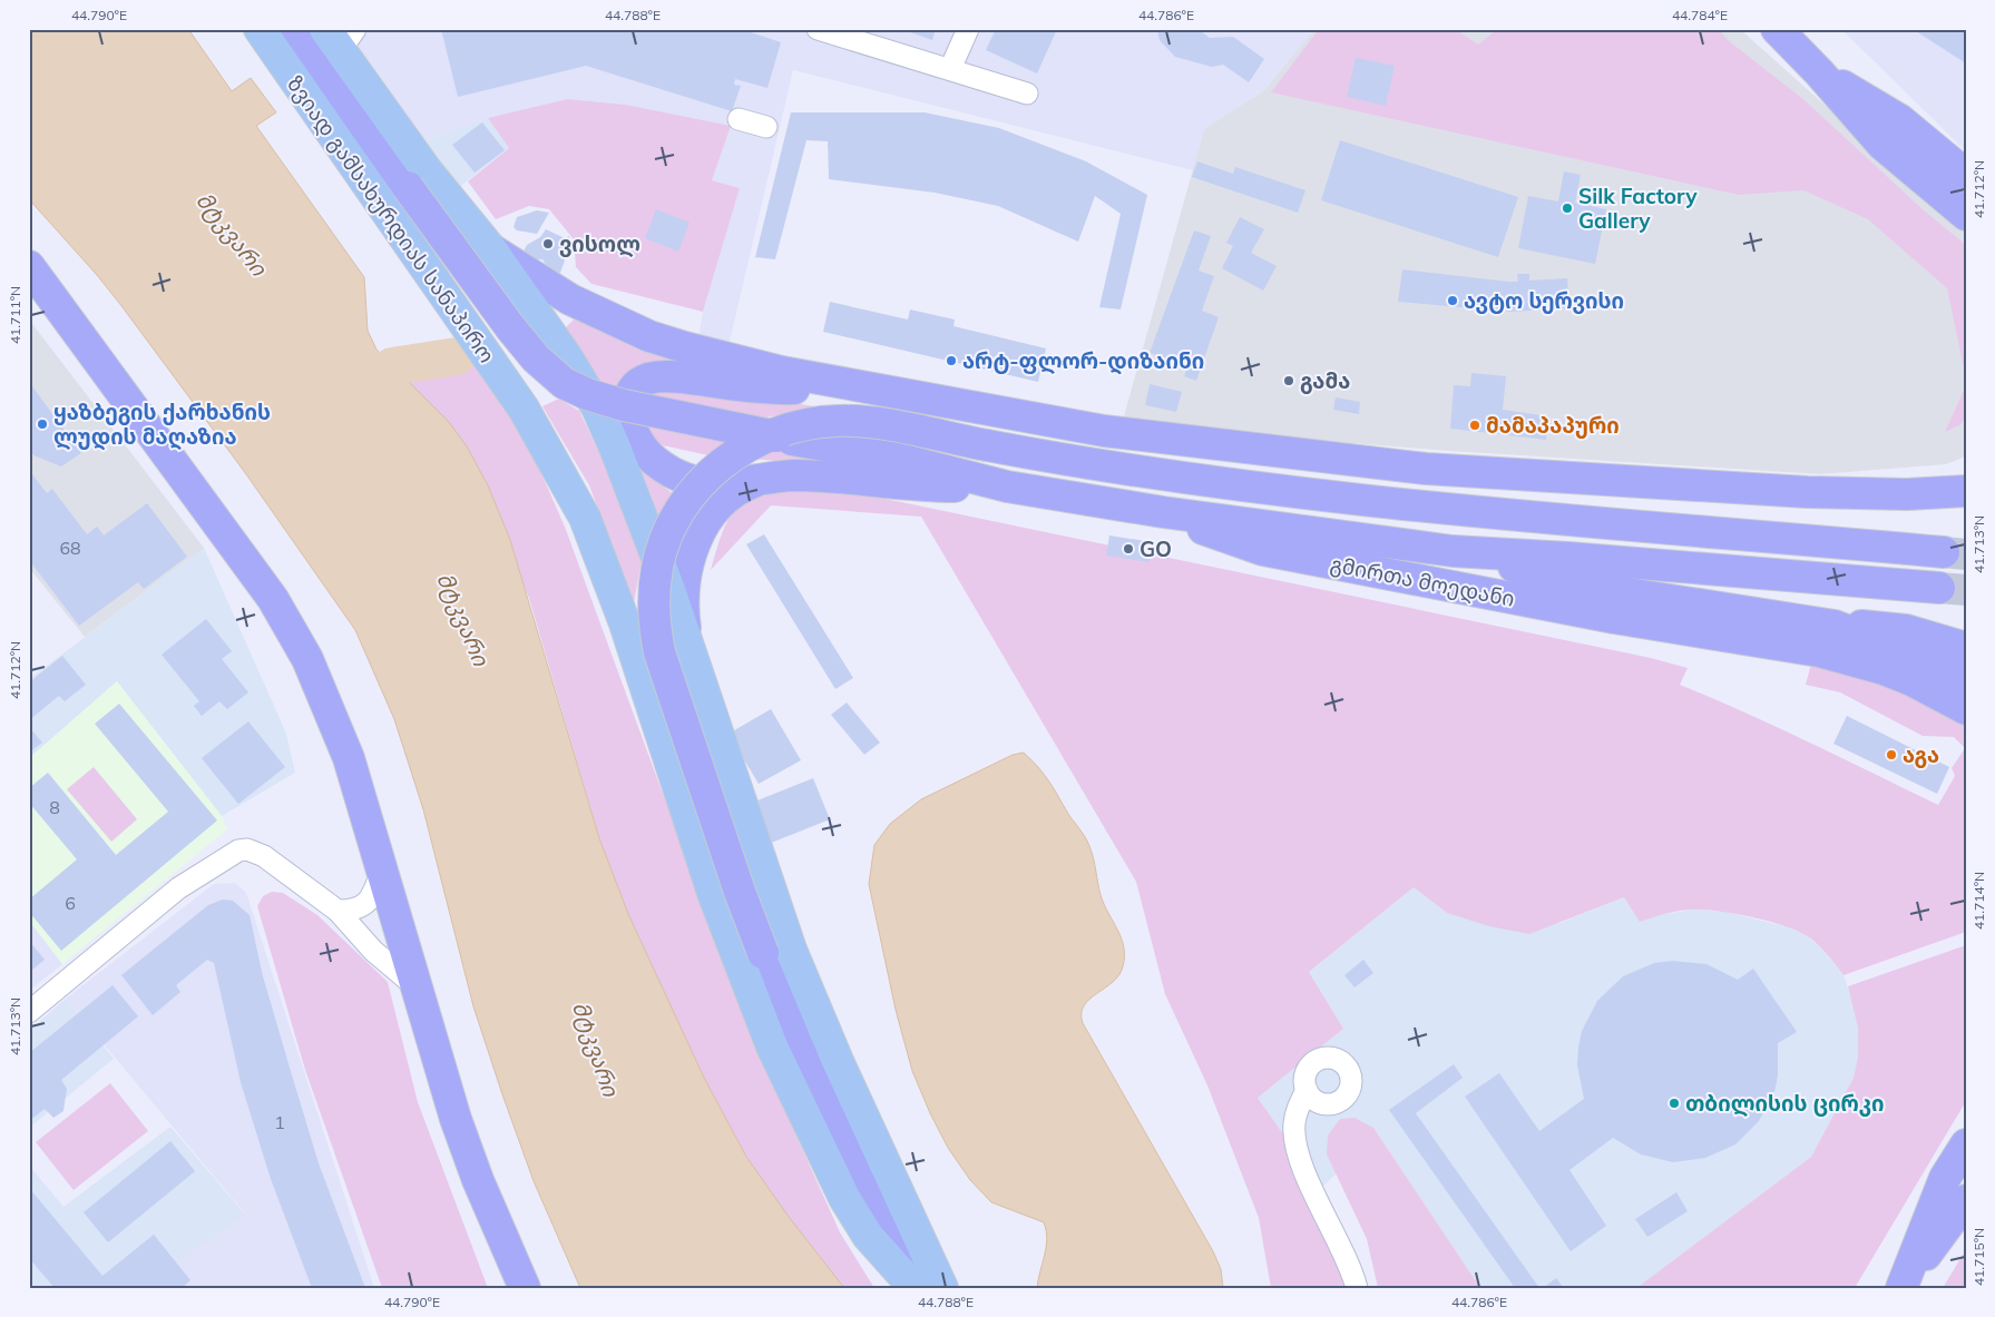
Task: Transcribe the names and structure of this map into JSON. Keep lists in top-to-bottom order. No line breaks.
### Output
{"streets":{"highway":["ზვიად გამსახურდიას სანაპირო"],"main road":["გმირთა მოედანი"]},"water":["მტკვარი"],"places":["Silk Factory Gallery","ვისოლ","ავტო სერვისი","არტ-ფლორ-დიზაინი","გამა","ყაზბეგის ქარხანის ლუდის მაღაზია","მამაპაპური","GO","აგა","თბილისის ცირკი"],"house_numbers":["68","8","6","1"],"coordinates":["44.790°E","44.788°E","44.786°E","44.784°E","41.712°N","41.711°N","41.713°N","41.714°N","41.715°N"]}
